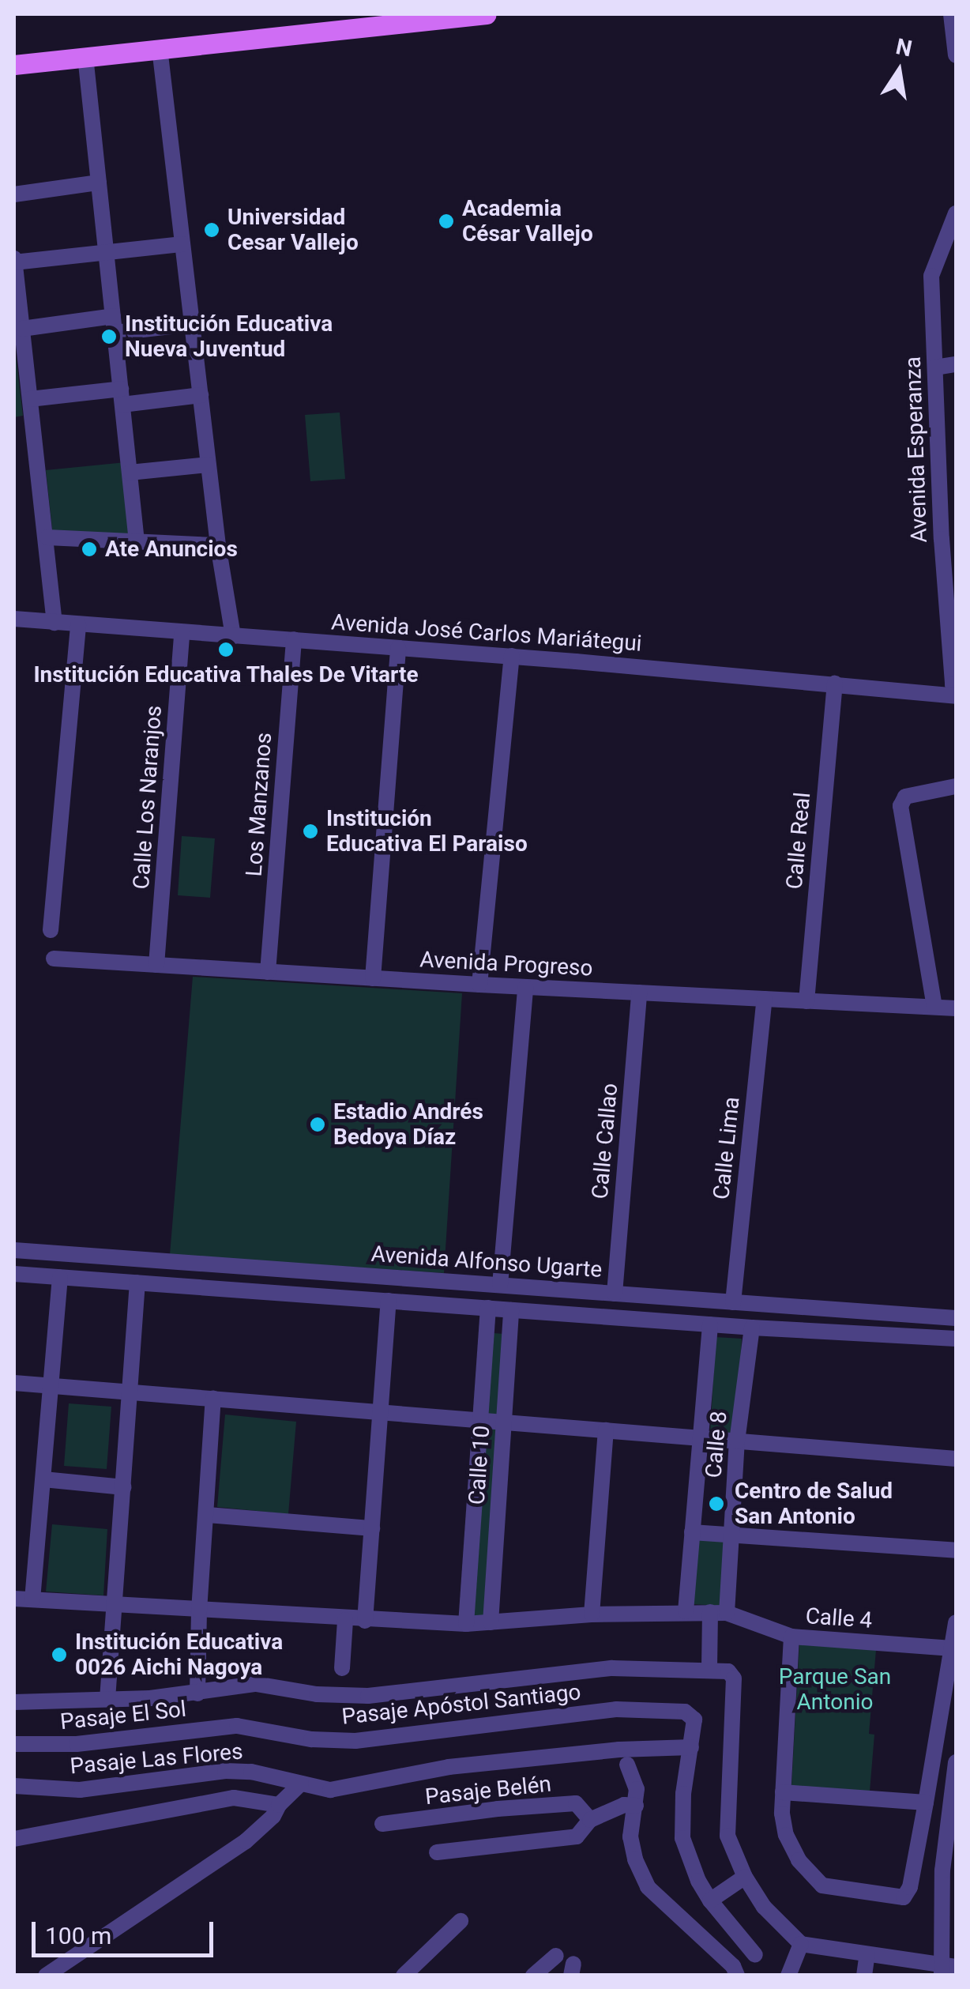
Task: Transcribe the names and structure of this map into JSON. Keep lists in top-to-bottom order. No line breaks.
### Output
{"streets":{"street":["Avenida Esperanza","Avenida José Carlos Mariátegui","Calle Los Naranjos","Los Manzanos","Calle Real","Avenida Progreso","Calle Callao","Calle Lima","Avenida Alfonso Ugarte","Calle 8","Calle 10","Calle 4","Pasaje Apóstol Santiago","Pasaje El Sol","Pasaje Las Flores","Pasaje Belén"]},"crossings":[["Avenida José Carlos Mariátegui","Calle Los Naranjos"],["Avenida José Carlos Mariátegui","Los Manzanos"],["Avenida José Carlos Mariátegui","Calle Real"],["Calle Los Naranjos","Avenida Progreso"],["Los Manzanos","Avenida Progreso"],["Calle Real","Avenida Progreso"],["Avenida Progreso","Calle Callao"],["Avenida Progreso","Calle Lima"],["Calle Callao","Avenida Alfonso Ugarte"],["Calle Lima","Avenida Alfonso Ugarte"],["Avenida Alfonso Ugarte","Calle 8"],["Avenida Alfonso Ugarte","Calle 10"],["Calle 8","Calle 4"],["Pasaje Apóstol Santiago","Pasaje El Sol"],["Pasaje Apóstol Santiago","Pasaje Las Flores"]],"parks":["Parque San Antonio"],"places":["Academia César Vallejo","Universidad Cesar Vallejo","Institución Educativa Nueva Juventud","Ate Anuncios","Institución Educativa Thales De Vitarte","Institución Educativa El Paraiso","Estadio Andrés Bedoya Díaz","Centro de Salud San Antonio","Institución Educativa 0026 Aichi Nagoya"],"scale_bar":"100 m","north":"top"}
